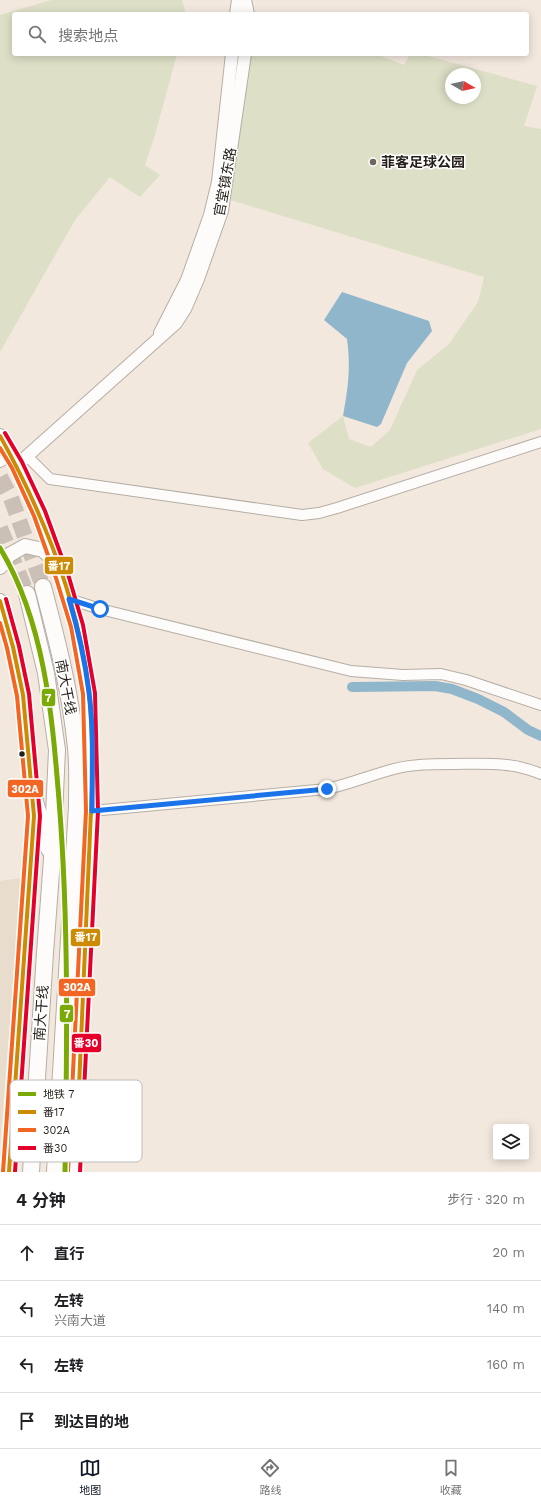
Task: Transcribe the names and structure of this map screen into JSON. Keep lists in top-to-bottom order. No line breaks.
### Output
{"streets":{"highway":["南大干线"],"street":["官堂镇东路"]},"places":["菲客足球公园"],"lines":["transit line 番30","transit line 番17","transit line 302A","metro line 7"],"legend":["地铁 7","番17","302A","番30"],"north":"right","page":{"search":"搜索地点","heading":["4 分钟","步行 · 320 m"],"list":[["直行","20 m"],["左转","兴南大道","140 m"],["左转","160 m"],"到达目的地"],"nav":["地图","路线","收藏"]}}
